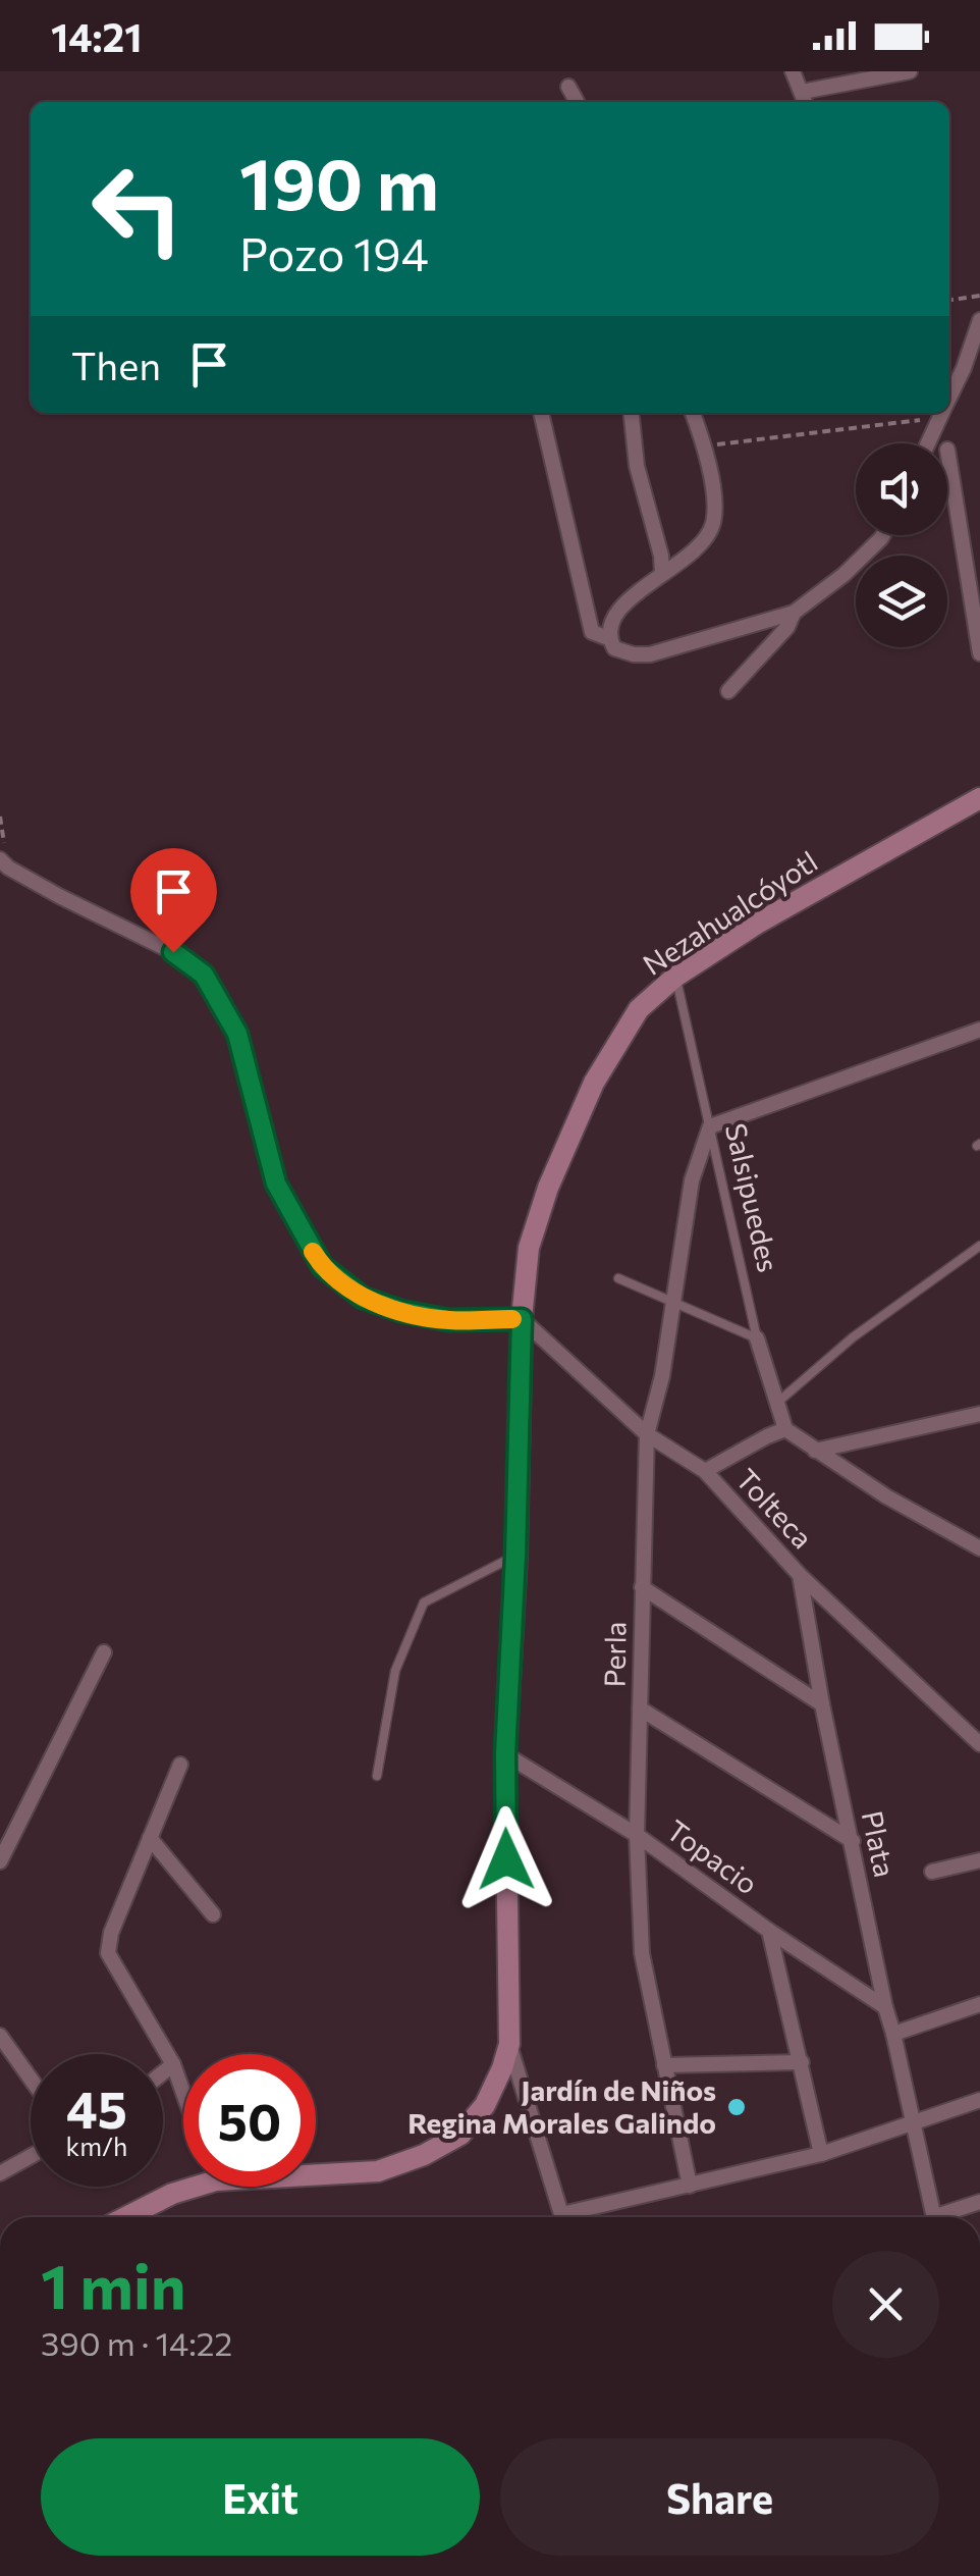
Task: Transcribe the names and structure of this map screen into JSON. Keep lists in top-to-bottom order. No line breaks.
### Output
{"streets":{"main road":["Nezahualcóyotl"],"street":["Salsipuedes","Tolteca","Perla","Plata","Topacio"]},"crossings":[["Nezahualcóyotl","Salsipuedes"],["Nezahualcóyotl","Tolteca"],["Nezahualcóyotl","Topacio"],["Salsipuedes","Perla"],["Tolteca","Perla"],["Tolteca","Plata"],["Perla","Topacio"],["Plata","Topacio"]],"places":["Jardín de Niños Regina Morales Galindo"],"page":{"status":"14:21","turn":["190 m","Pozo 194"],"then":"Then","speed":"45 km/h","limit":"50","heading":["1 min","390 m · 14:22"],"buttons":["Exit","Share"]}}
